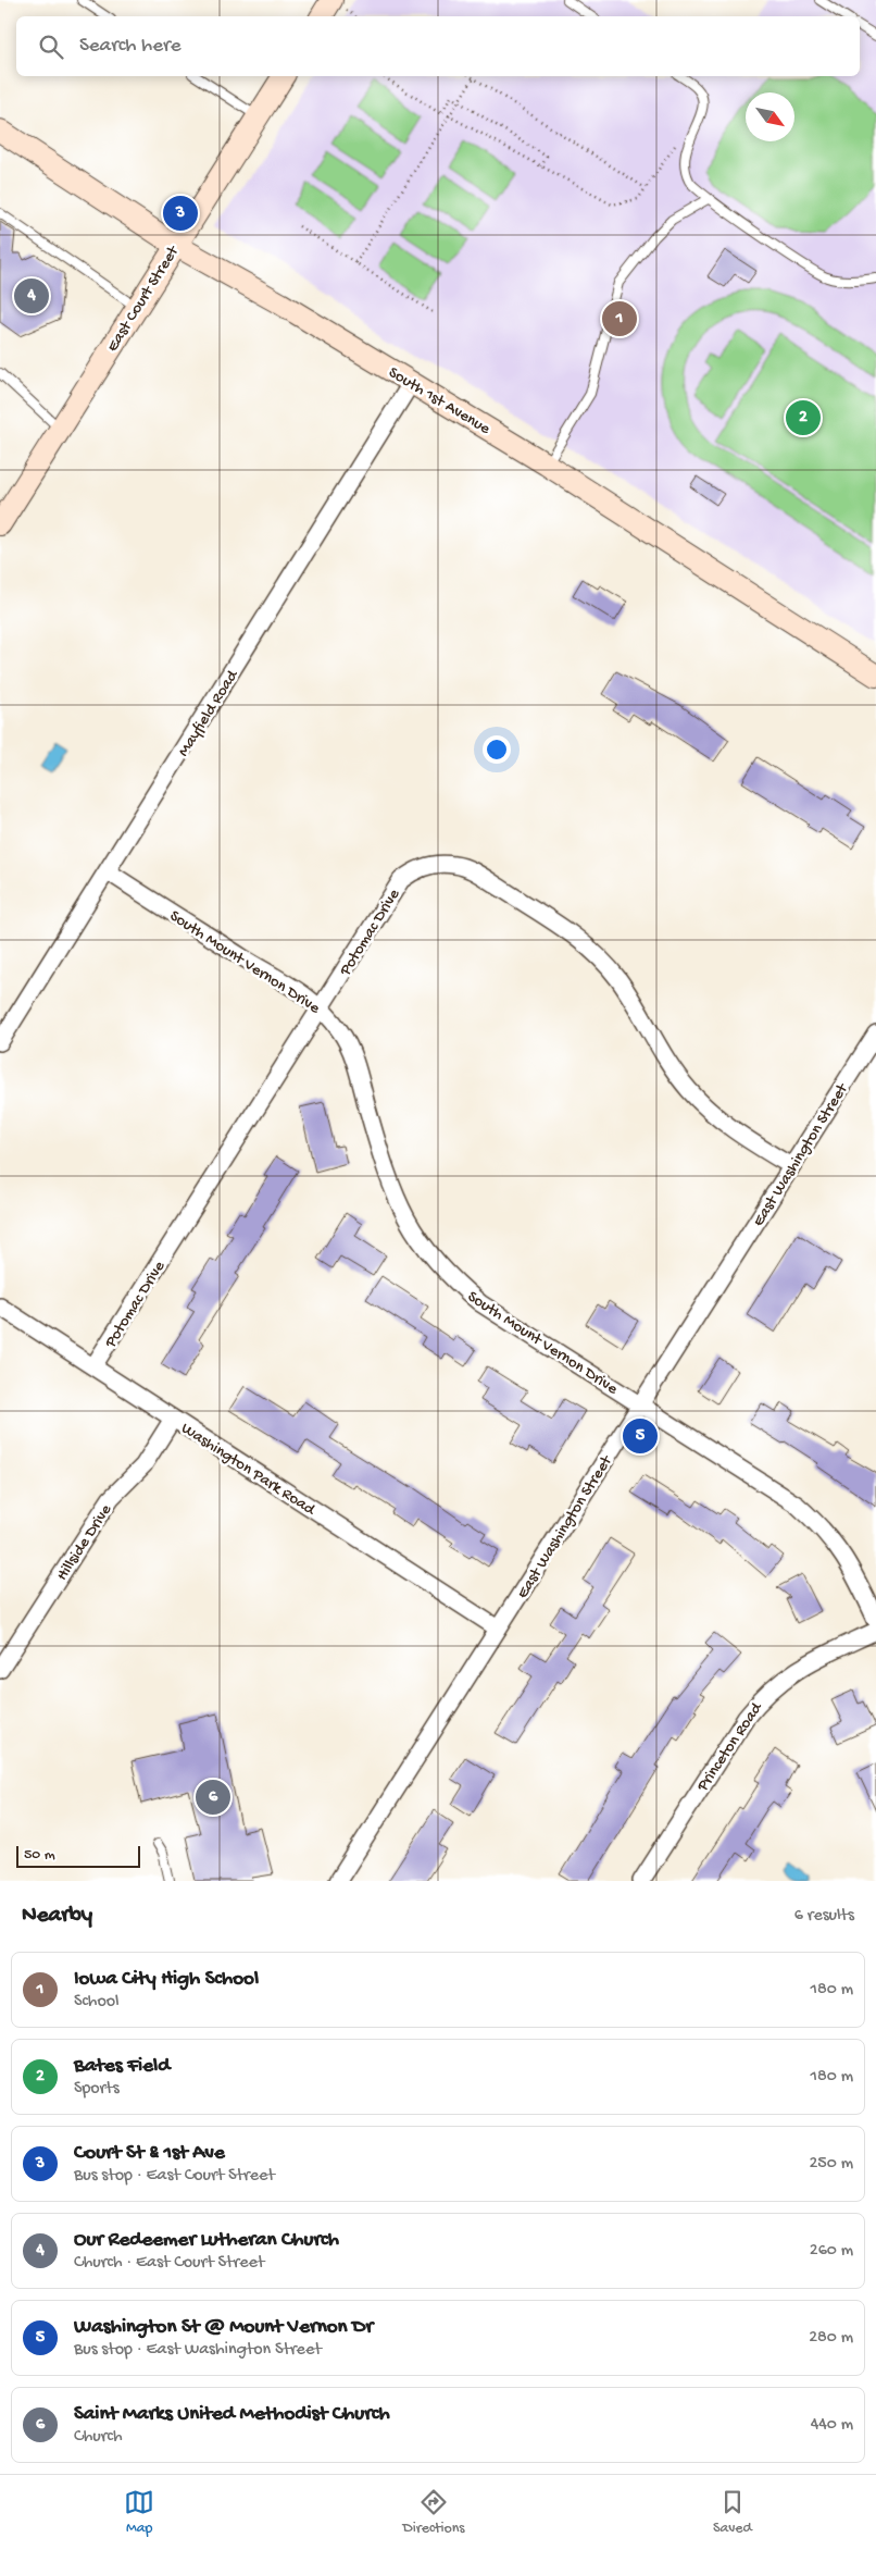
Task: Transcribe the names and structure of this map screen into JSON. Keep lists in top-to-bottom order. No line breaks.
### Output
{"streets":{"main road":["East Court Street","South 1st Avenue"],"street":["Mayfield Road","Potomac Drive","South Mount Vernon Drive","East Washington Street","Washington Park Road","Hillside Drive","Princeton Road"]},"crossings":[["East Court Street","South 1st Avenue"],["South 1st Avenue","Mayfield Road"],["Mayfield Road","South Mount Vernon Drive"],["Potomac Drive","South Mount Vernon Drive"],["Potomac Drive","East Washington Street"],["Potomac Drive","Washington Park Road"],["South Mount Vernon Drive","East Washington Street"],["East Washington Street","Washington Park Road"],["Washington Park Road","Hillside Drive"]],"scale_bar":"50 m","north":"bottom right","page":{"search":"Search here","pins":["3","4","1","2","5","6"],"scale":"50 m","heading":["Nearby","6 results"],"list":[{"mark":"1","name":"Iowa City High School","note":"School","value":"180 m"},{"mark":"2","name":"Bates Field","note":"Sports","value":"180 m"},{"mark":"3","name":"Court St & 1st Ave","note":"Bus stop · East Court Street","value":"250 m"},{"mark":"4","name":"Our Redeemer Lutheran Church","note":"Church · East Court Street","value":"260 m"},{"mark":"5","name":"Washington St @ Mount Vernon Dr","note":"Bus stop · East Washington Street","value":"280 m"},{"mark":"6","name":"Saint Marks United Methodist Church","note":"Church","value":"440 m"}],"nav":["Map","Directions","Saved"]}}
